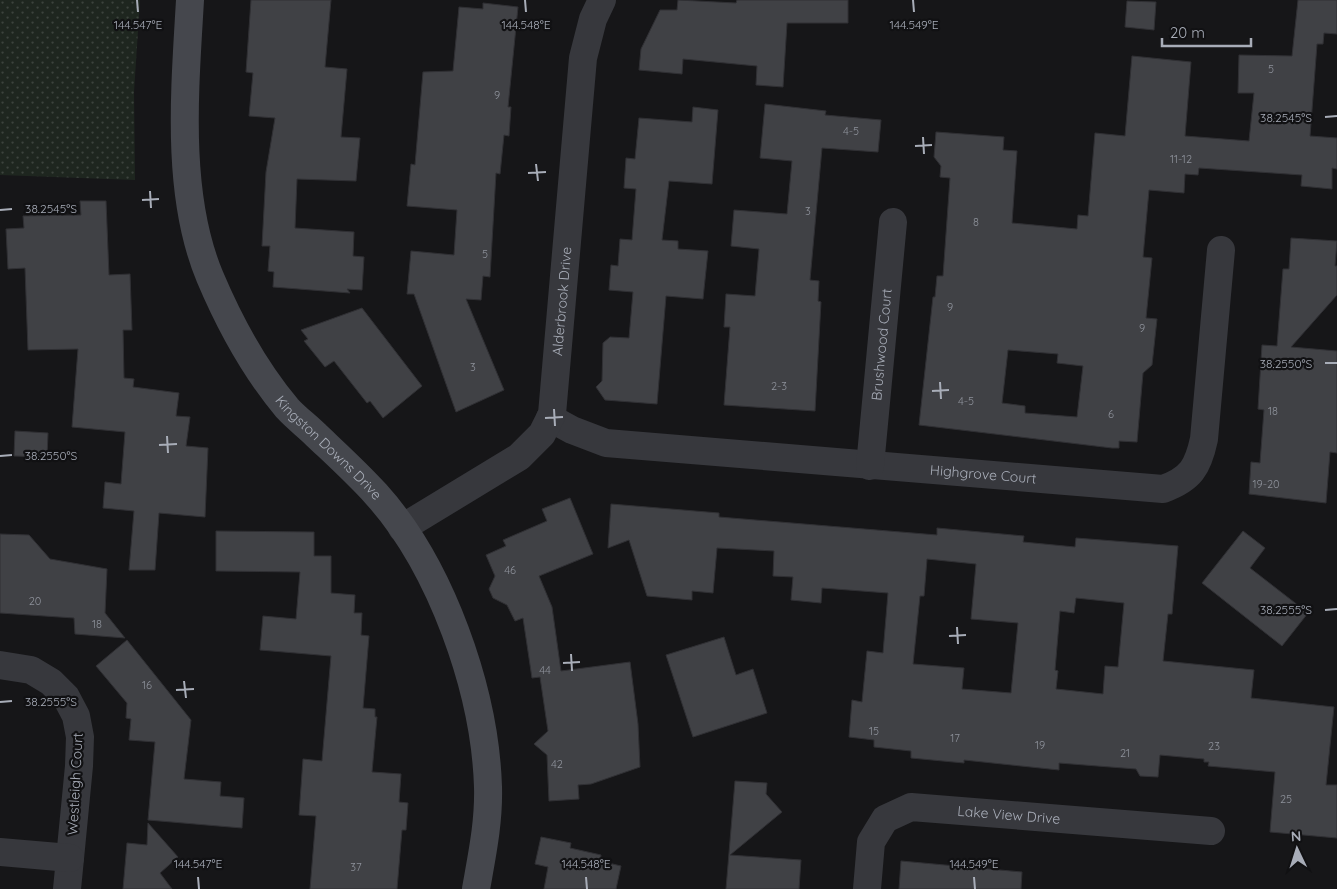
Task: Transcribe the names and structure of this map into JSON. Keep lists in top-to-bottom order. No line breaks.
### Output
{"streets":{"street":["Alderbrook Drive","Brushwood Court","Kingston Downs Drive","Highgrove Court","Westleigh Court","Lake View Drive"]},"crossings":[["Alderbrook Drive","Kingston Downs Drive"],["Alderbrook Drive","Highgrove Court"],["Brushwood Court","Highgrove Court"]],"house_numbers":["5","9","4-5","11-12","3","8","5","9","9","3","2-3","4-5","18","6","19-20","46","20","18","44","16","15","17","19","23","21","42","25","37"],"scale_bar":"20 m","north":"top","coordinates":["144.547°E","144.548°E","144.549°E","38.2545°S","38.2550°S","38.2555°S"]}
